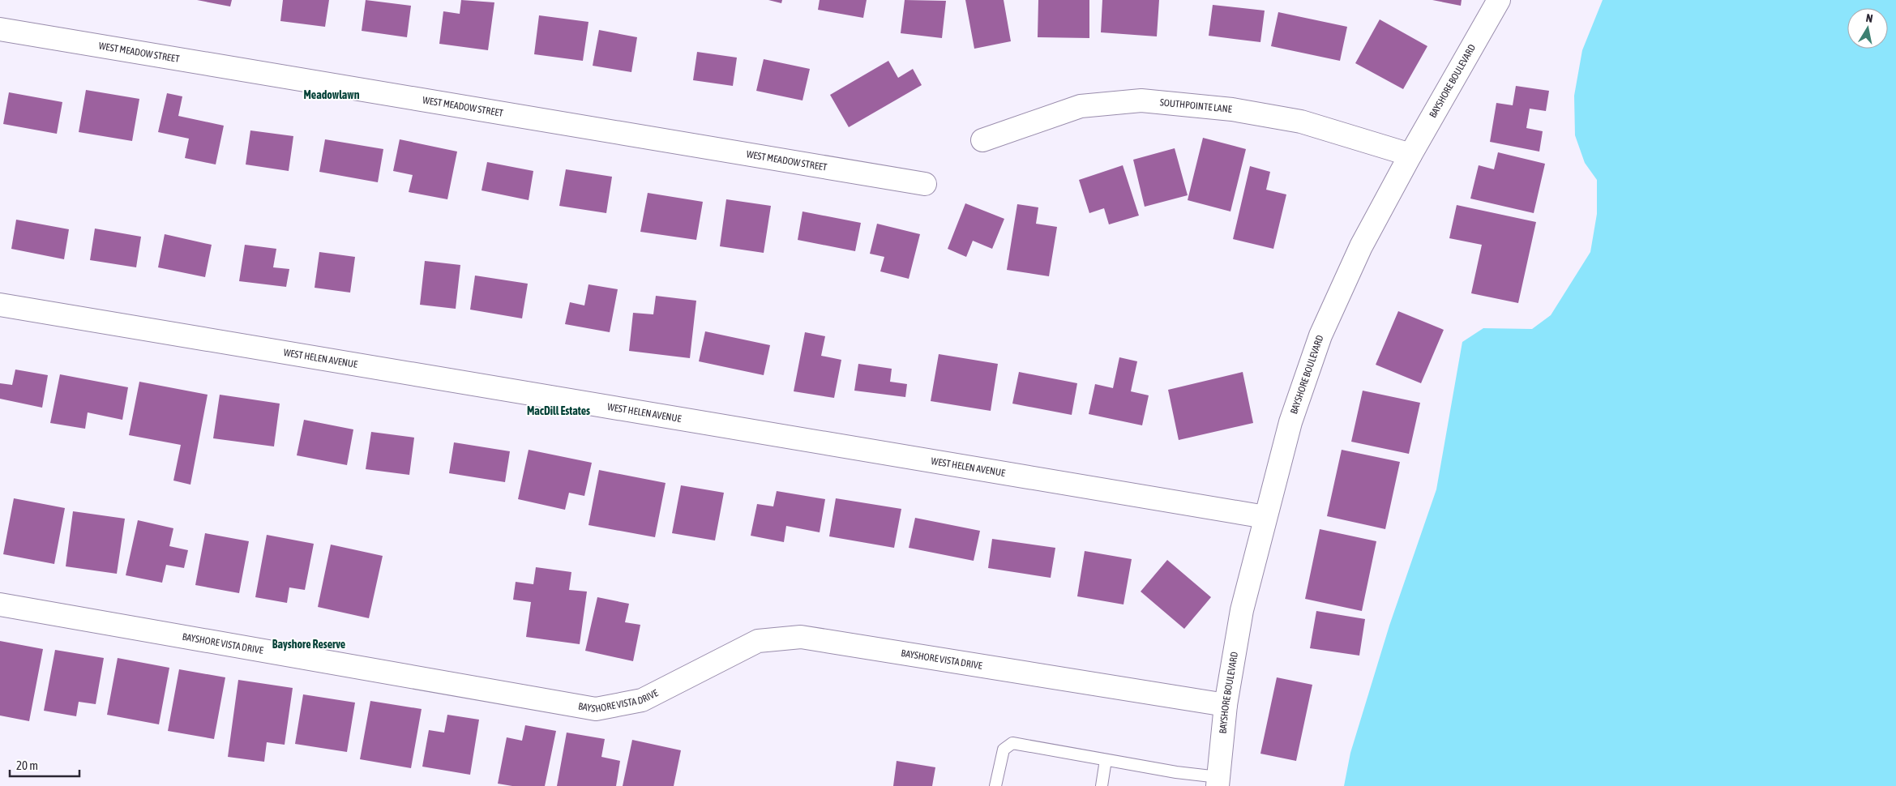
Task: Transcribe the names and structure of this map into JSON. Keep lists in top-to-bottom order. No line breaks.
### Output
{"streets":{"street":["WEST MEADOW STREET","BAYSHORE BOULEVARD","SOUTHPOINTE LANE","WEST HELEN AVENUE","BAYSHORE VISTA DRIVE"]},"crossings":[["BAYSHORE BOULEVARD","SOUTHPOINTE LANE"],["BAYSHORE BOULEVARD","WEST HELEN AVENUE"],["BAYSHORE BOULEVARD","BAYSHORE VISTA DRIVE"]],"districts":["Meadowlawn","MacDill Estates","Bayshore Reserve"],"scale_bar":"20 m","north":"top"}
